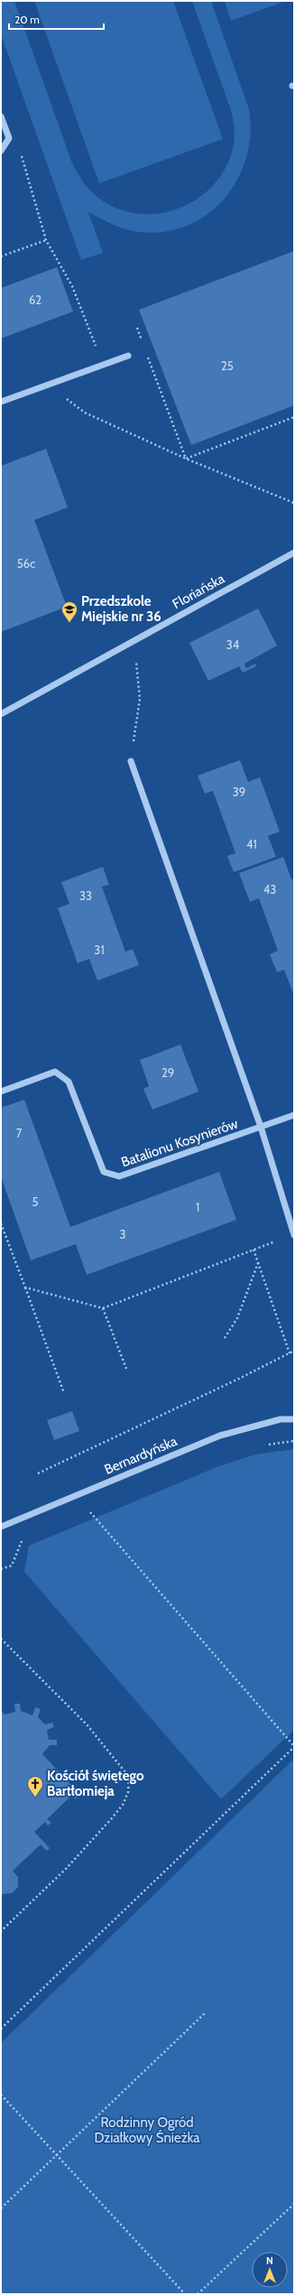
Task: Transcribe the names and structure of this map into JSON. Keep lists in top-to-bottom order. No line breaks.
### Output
{"streets":{"street":["Floriańska","Batalionu Kosynierów","Bernardyńska"]},"parks":["Rodzinny Ogród Działkowy Śnieżka"],"places":{"school or university":["Przedszkole Miejskie nr 36"],"church":["Kościół świętego Bartłomieja"]},"house_numbers":["62","25","56c","34","39","41","43","33","31","29","7","5","1","3"],"scale_bar":"20 m","north":"top"}
